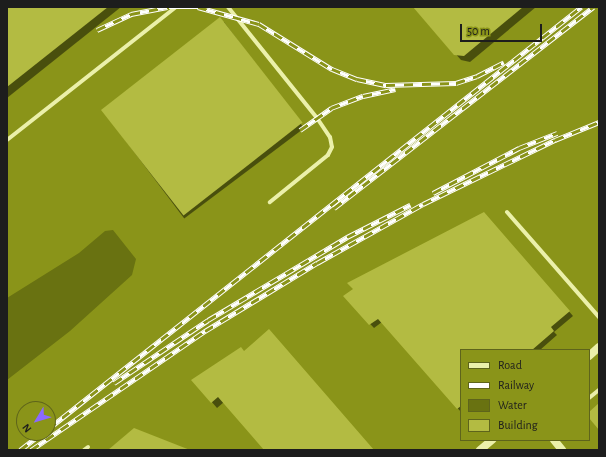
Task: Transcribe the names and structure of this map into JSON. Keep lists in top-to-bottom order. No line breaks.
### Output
{"legend":["Road","Railway","Water","Building"],"scale_bar":"50 m","north":"bottom left"}
